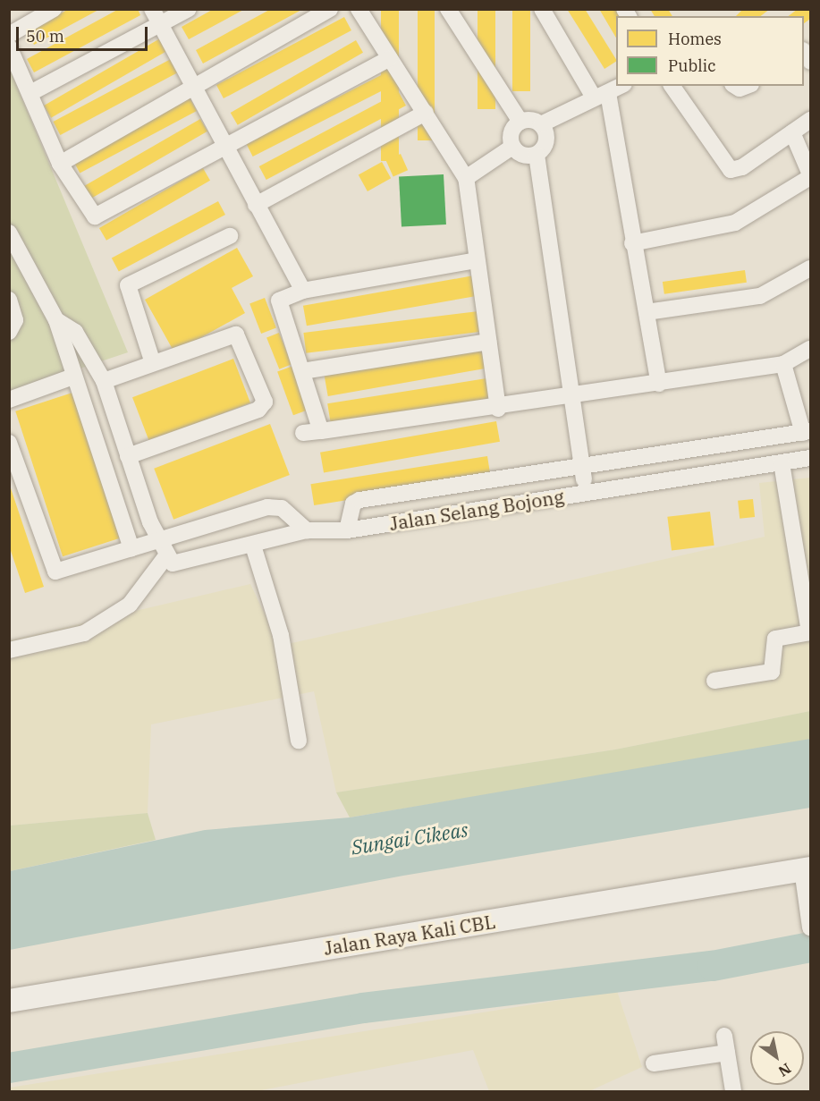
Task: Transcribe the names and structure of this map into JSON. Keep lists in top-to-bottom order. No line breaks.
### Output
{"streets":{"main road":["Jalan Raya Kali CBL"],"street":["Jalan Selang Bojong"]},"water":["Sungai Cikeas"],"legend":["Homes","Public"],"scale_bar":"50 m","north":"bottom right"}
